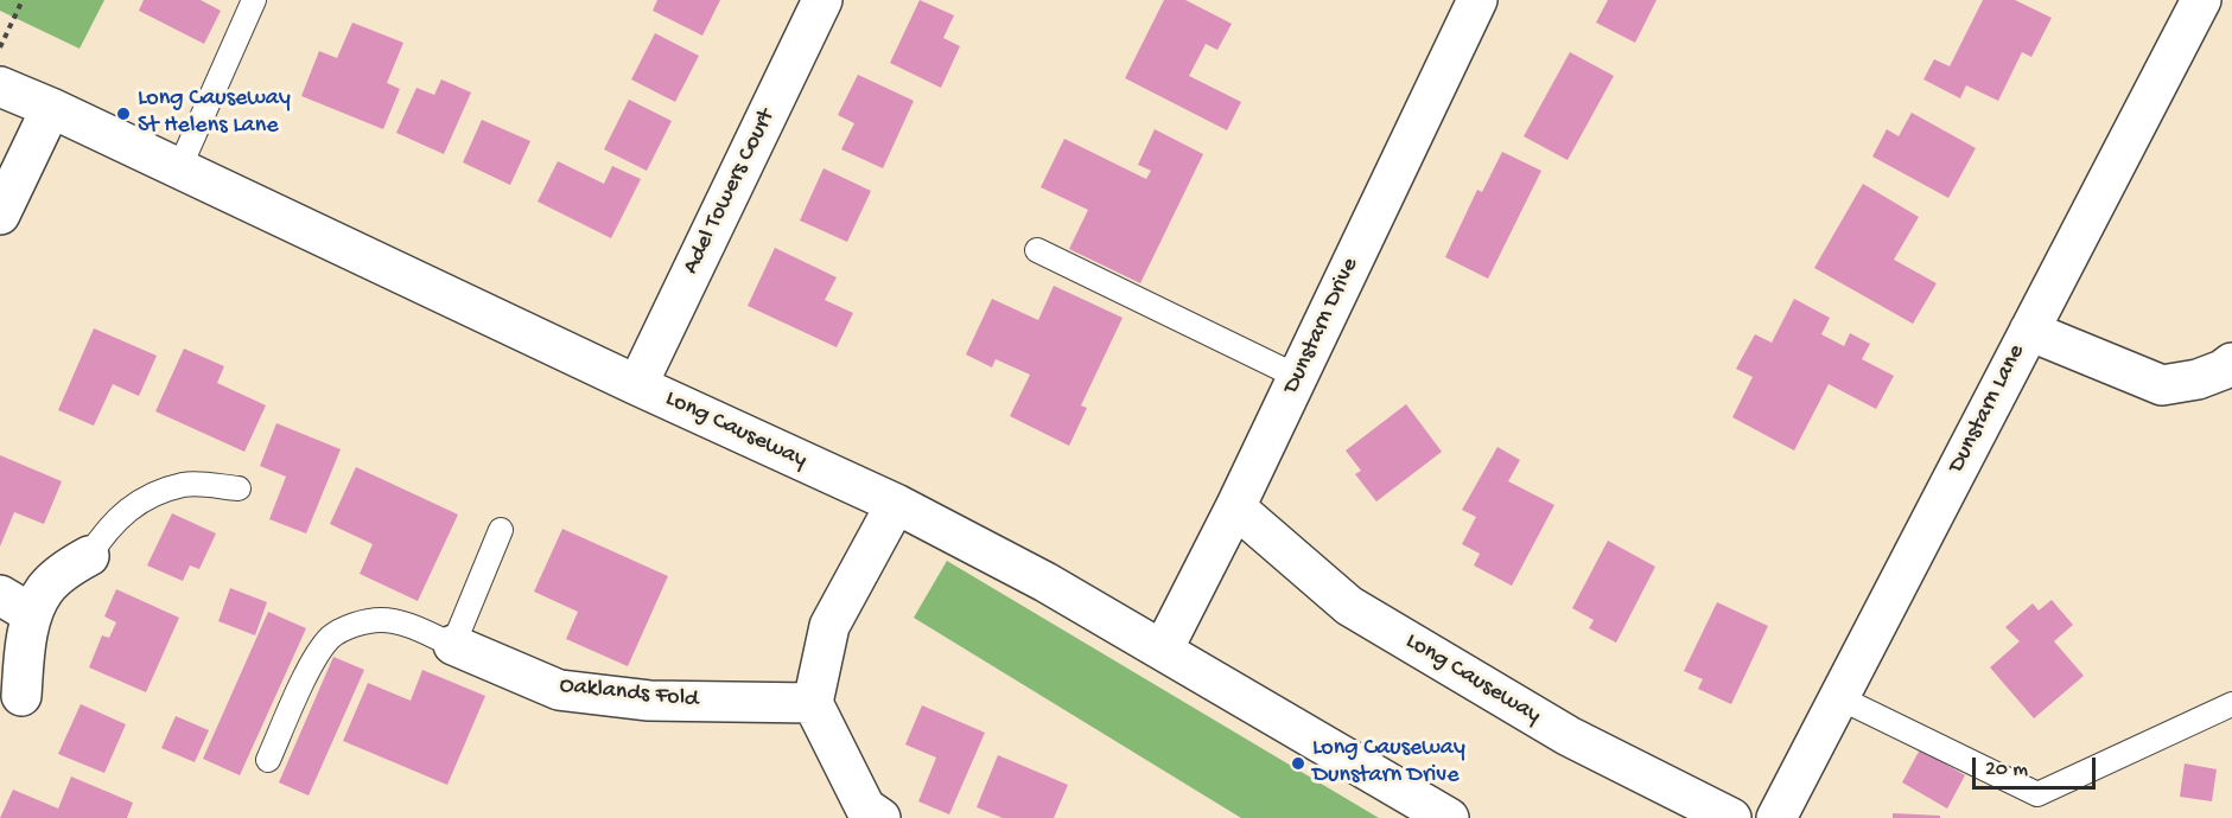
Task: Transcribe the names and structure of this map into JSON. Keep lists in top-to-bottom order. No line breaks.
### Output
{"streets":{"street":["Adel Towers Court","Dunstarn Drive","Dunstarn Lane","Long Causeway","Oaklands Fold"]},"crossings":[["Adel Towers Court","Long Causeway"],["Dunstarn Drive","Long Causeway"]],"places":["Long Causeway St Helens Lane","Long Causeway Dunstarn Drive"],"scale_bar":"20 m"}
